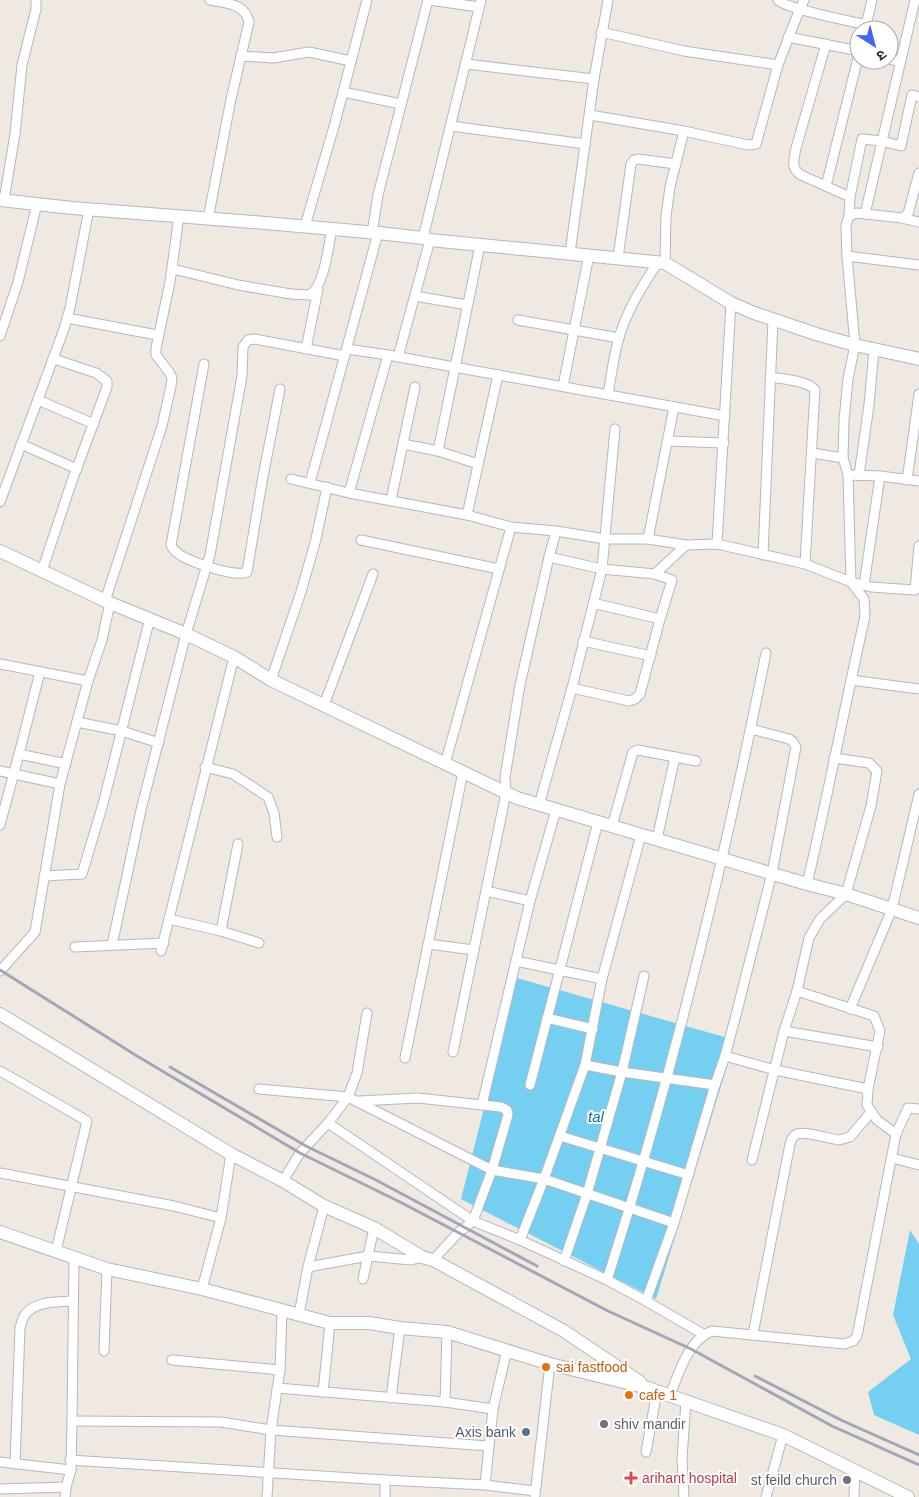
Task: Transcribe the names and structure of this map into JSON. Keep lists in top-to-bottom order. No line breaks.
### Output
{"water":["tal"],"places":{"other":["sai fastfood","cafe 1","shiv mandir","Axis bank","st feild church"],"health":["arihant hospital"]},"north":"bottom right"}
